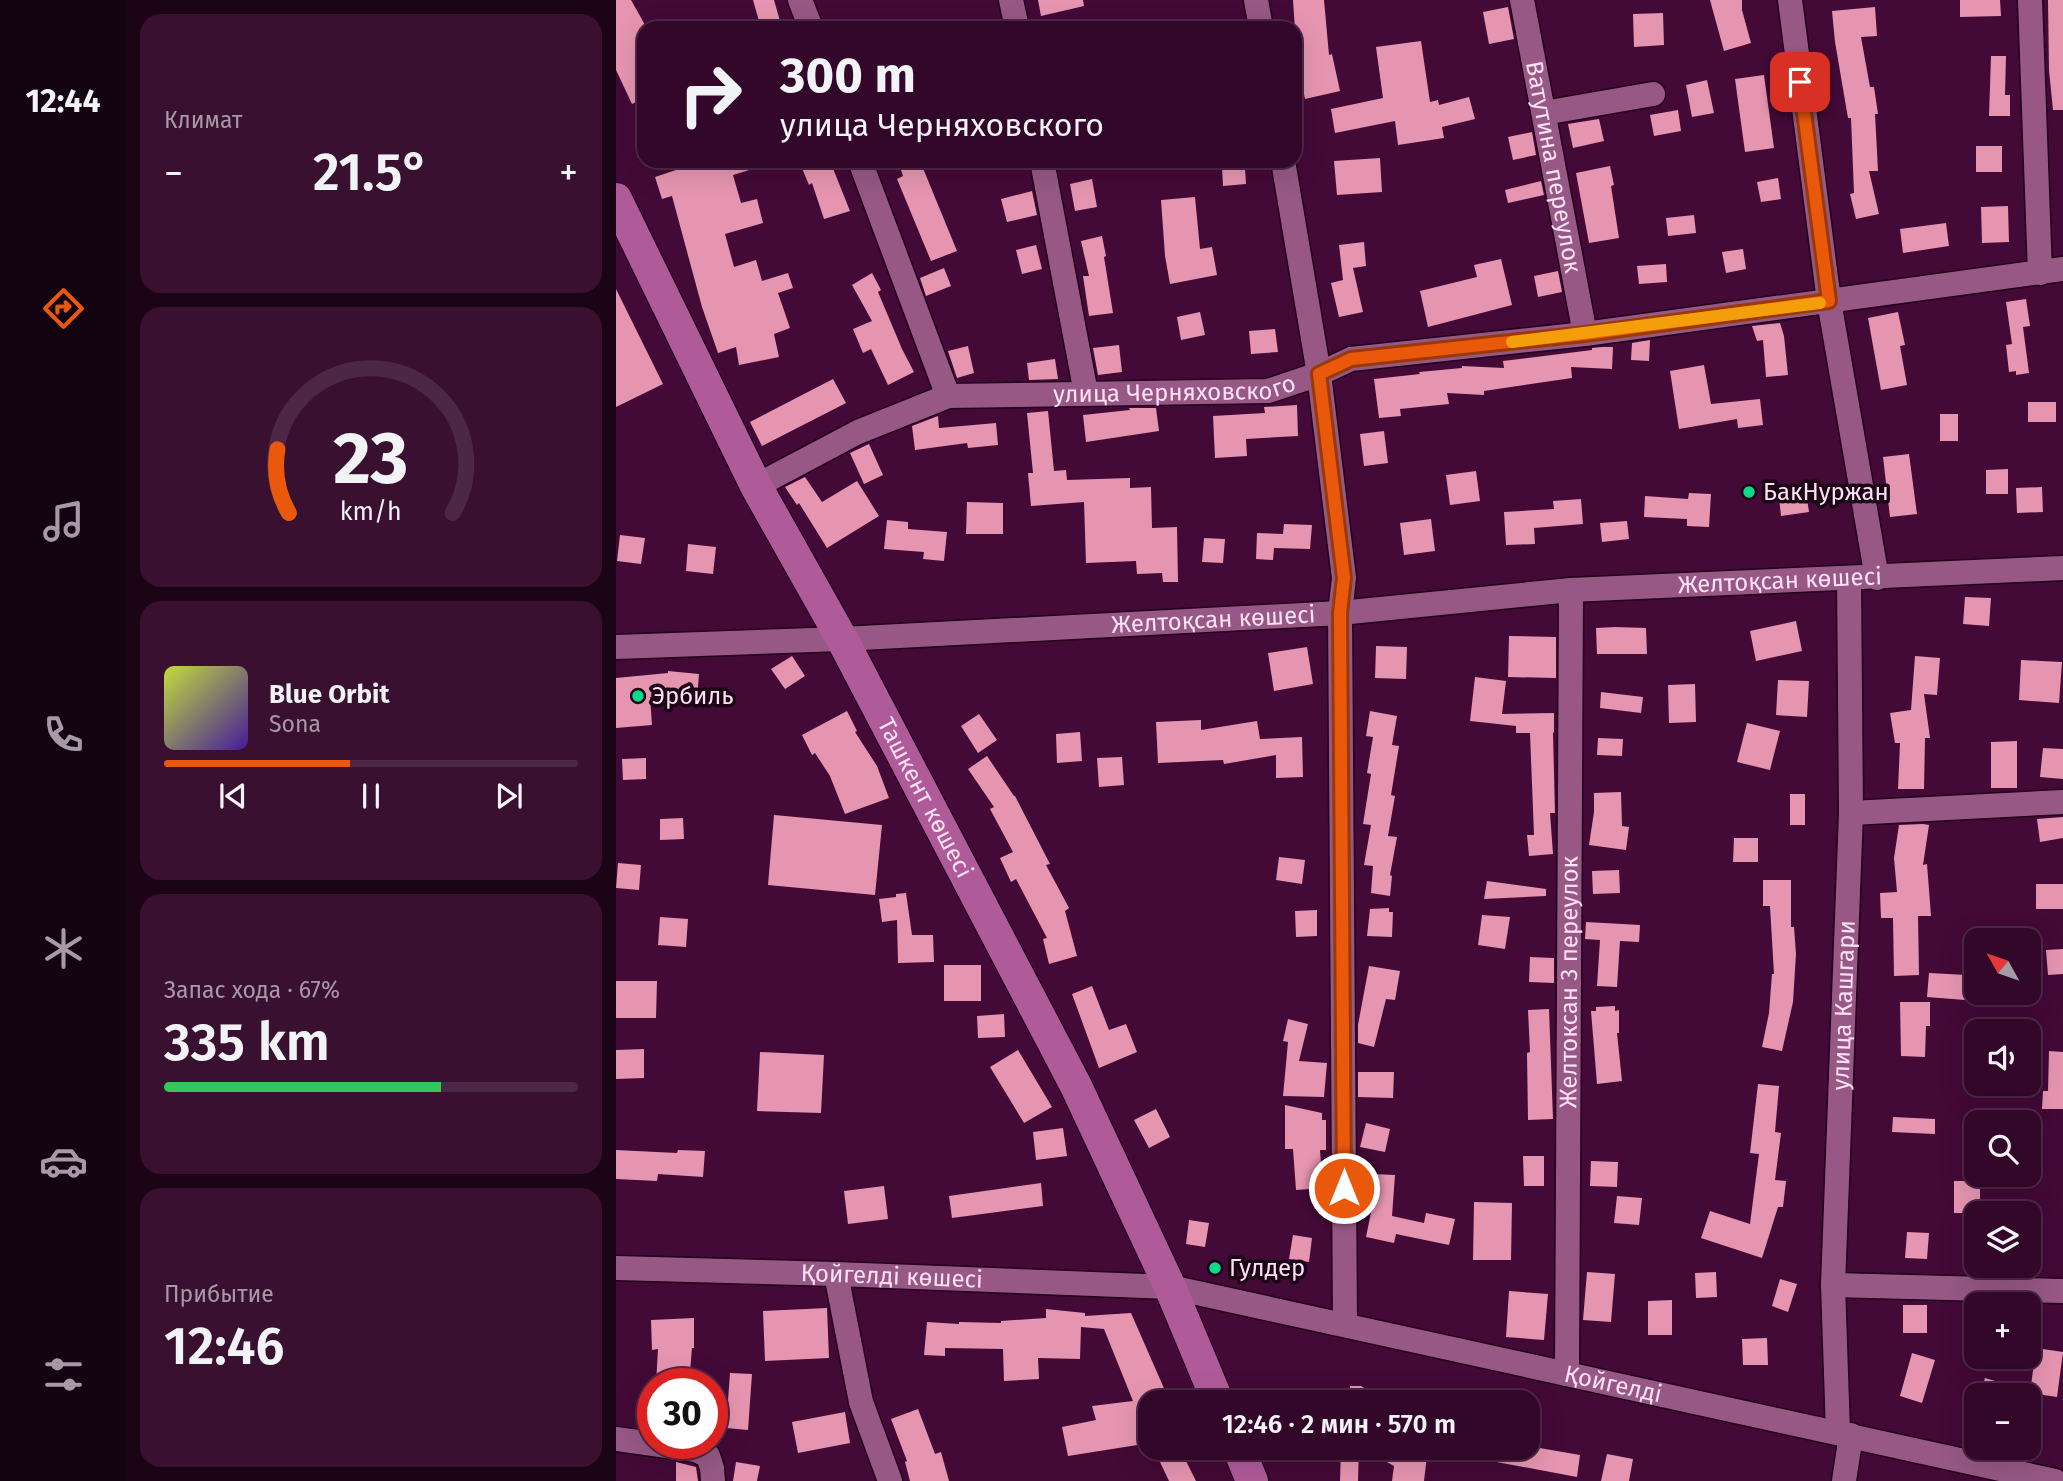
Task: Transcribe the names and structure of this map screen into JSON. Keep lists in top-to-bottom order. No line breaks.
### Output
{"streets":{"main road":["Ташкент көшесі"],"street":["Ватутина переулок","улица Черняховского","Желтоқсан көшесі","Желтоксан 3 переулок","улица Кашгари","Қойгелді көшесі","Қойгелді"]},"crossings":[["Ватутина переулок","улица Черняховского"],["улица Черняховского","Ташкент көшесі"],["Желтоқсан көшесі","Ташкент көшесі"],["Желтоқсан көшесі","Желтоксан 3 переулок"],["Желтоқсан көшесі","улица Кашгари"],["Ташкент көшесі","Қойгелді көшесі"],["Ташкент көшесі","Қойгелді"],["Желтоксан 3 переулок","Қойгелді"],["улица Кашгари","Қойгелді"],["Қойгелді көшесі","Қойгелді"]],"places":["БакНуржан","Эрбиль","Гулдер"],"north":"top left","page":{"tabs":"12:44","tile":["Климат",["Запас хода · 67%","335 km"],["Прибытие","12:46"]],"turn":["300 m","улица Черняховского"],"heat":["−","21.5°","+"],"song":["Blue Orbit","Sona"],"map_buttons":["+","−"],"limit":"30","trip":"12:46 · 2 мин · 570 m","gauge":["23","km/h"]}}
